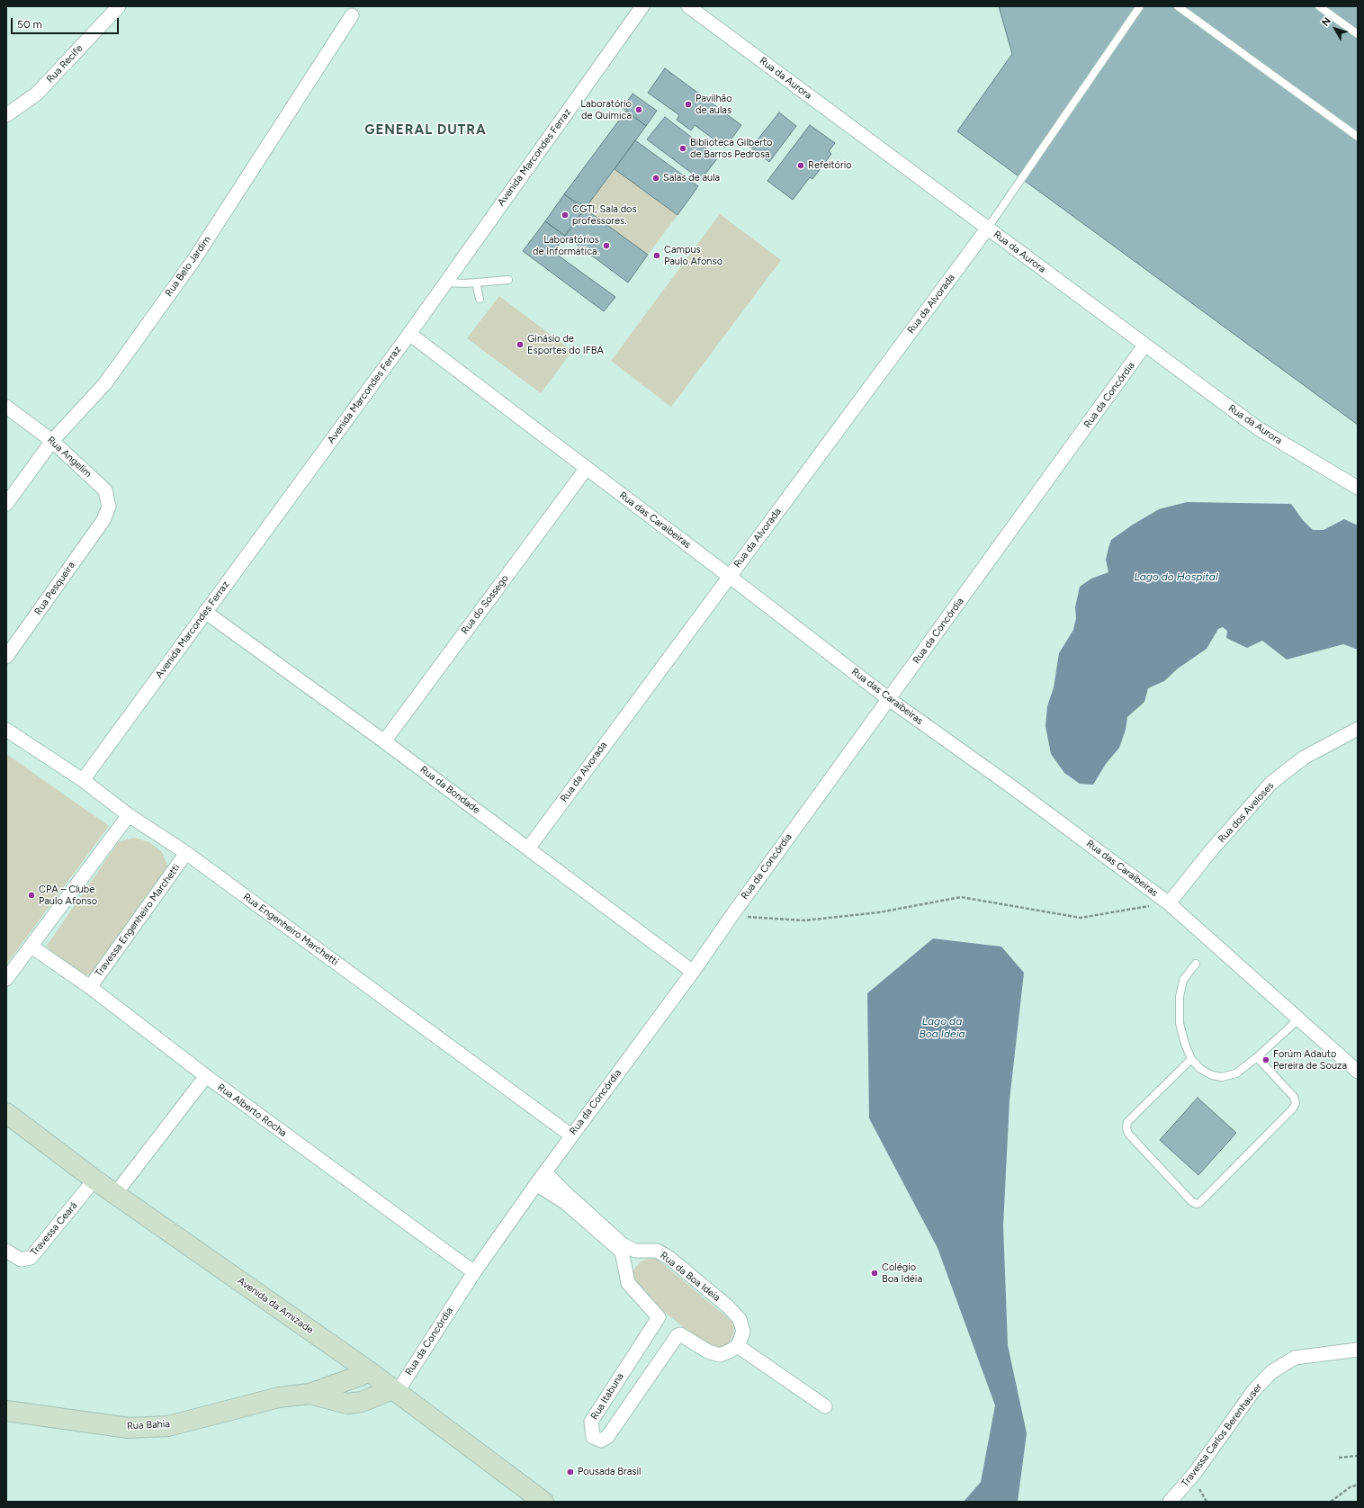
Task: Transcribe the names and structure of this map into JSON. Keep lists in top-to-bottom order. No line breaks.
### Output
{"streets":{"street":["Rua Recife","Rua da Aurora","Avenida Marcondes Ferraz","Rua Belo Jardim","Rua da Alvorada","Rua da Concórdia","Rua Angelim","Rua das Caraibeiras","Rua Pesqueira","Rua do Sossego","Rua da Bondade","Rua dos Aveloses","Travessa Engenheiro Marchetti","Rua Engenheiro Marchetti","Rua Alberto Rocha","Travessa Ceará","Rua da Boa Ideia","Avenida da Amizade","Rua Itabuna","Rua Bahia","Travessa Carlos Berenhauser"]},"crossings":[["Rua da Aurora","Rua da Alvorada"],["Rua da Aurora","Rua da Concórdia"],["Avenida Marcondes Ferraz","Rua das Caraibeiras"],["Avenida Marcondes Ferraz","Rua da Bondade"],["Avenida Marcondes Ferraz","Rua Engenheiro Marchetti"],["Rua Belo Jardim","Rua Angelim"],["Rua da Alvorada","Rua das Caraibeiras"],["Rua da Alvorada","Rua da Bondade"],["Rua da Concórdia","Rua das Caraibeiras"],["Rua da Concórdia","Rua da Bondade"],["Rua da Concórdia","Rua Engenheiro Marchetti"],["Rua da Concórdia","Rua Alberto Rocha"],["Rua da Concórdia","Rua da Boa Ideia"],["Rua da Concórdia","Avenida da Amizade"],["Rua da Concórdia","Rua Itabuna"],["Rua da Concórdia","Rua Bahia"],["Rua Angelim","Rua Pesqueira"],["Rua das Caraibeiras","Rua do Sossego"],["Rua das Caraibeiras","Rua dos Aveloses"],["Rua do Sossego","Rua da Bondade"],["Travessa Engenheiro Marchetti","Rua Engenheiro Marchetti"],["Travessa Engenheiro Marchetti","Rua Alberto Rocha"],["Travessa Ceará","Avenida da Amizade"],["Rua da Boa Ideia","Rua Itabuna"],["Avenida da Amizade","Rua Bahia"]],"districts":["GENERAL DUTRA"],"water":["Lago do Hospital","Lago da Boa Ideia"],"places":["Pavilhão de aulas","Laboratório de Química","Biblioteca Gilberto de Barros Pedrosa","Refeitório","Salas de aula","CGTI, Sala dos professores.","Laboratórios de Informática.","Campus Paulo Afonso","Ginásio de Esportes do IFBA","CPA – Clube Paulo Afonso","Forúm Adauto Pereira de Souza","Colégio Boa Idéia","Pousada Brasil"],"scale_bar":"50 m","north":"top left"}
